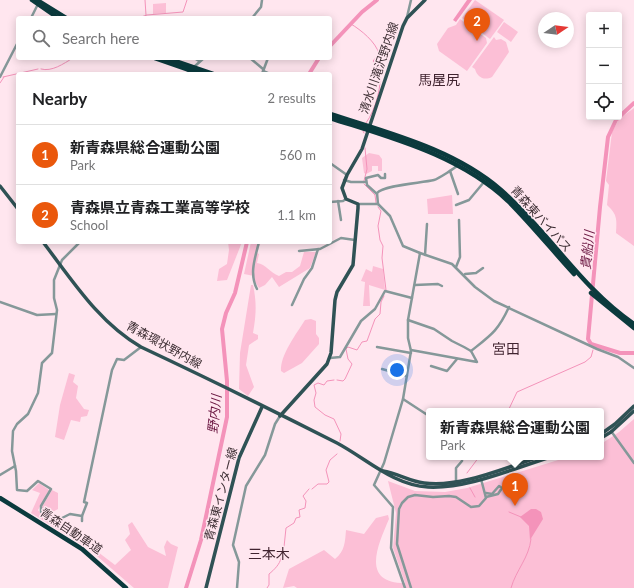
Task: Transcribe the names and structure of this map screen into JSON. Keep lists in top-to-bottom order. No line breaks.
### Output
{"streets":{"highway":["青森東バイパス","青森自動車道"],"main road":["清水川滝沢野内線","青森環状野内線","青森東インター線"]},"crossings":[["清水川滝沢野内線","青森東バイパス"],["青森環状野内線","青森東インター線"]],"districts":["馬屋尻","宮田","三本木"],"water":["貴船川","野内川"],"north":"right","page":{"pins":["2","1"],"map_buttons":["+","−"],"search":"Search here","heading":["Nearby","2 results"],"list":[{"mark":"1","name":"新青森県総合運動公園","note":"Park","value":"560 m"},{"mark":"2","name":"青森県立青森工業高等学校","note":"School","value":"1.1 km"}],"popup":["新青森県総合運動公園","Park"]}}
